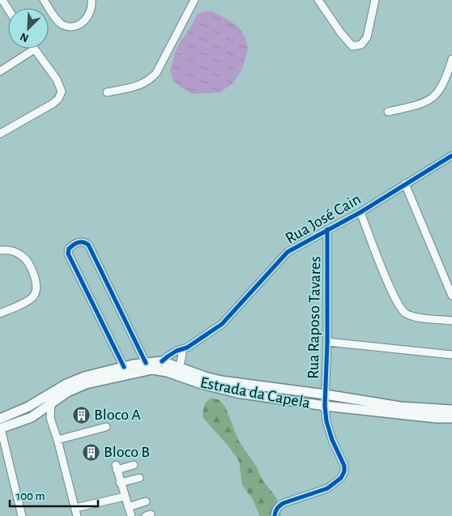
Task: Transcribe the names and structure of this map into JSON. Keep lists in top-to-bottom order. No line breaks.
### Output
{"streets":{"main road":["Estrada da Capela"],"street":["Rua José Cain","Rua Raposo Tavares"]},"crossings":[["Rua José Cain","Rua Raposo Tavares"],["Rua José Cain","Estrada da Capela"],["Rua Raposo Tavares","Estrada da Capela"]],"places":{"building":["Bloco A","Bloco B"]},"scale_bar":"100 m","north":"bottom left"}
